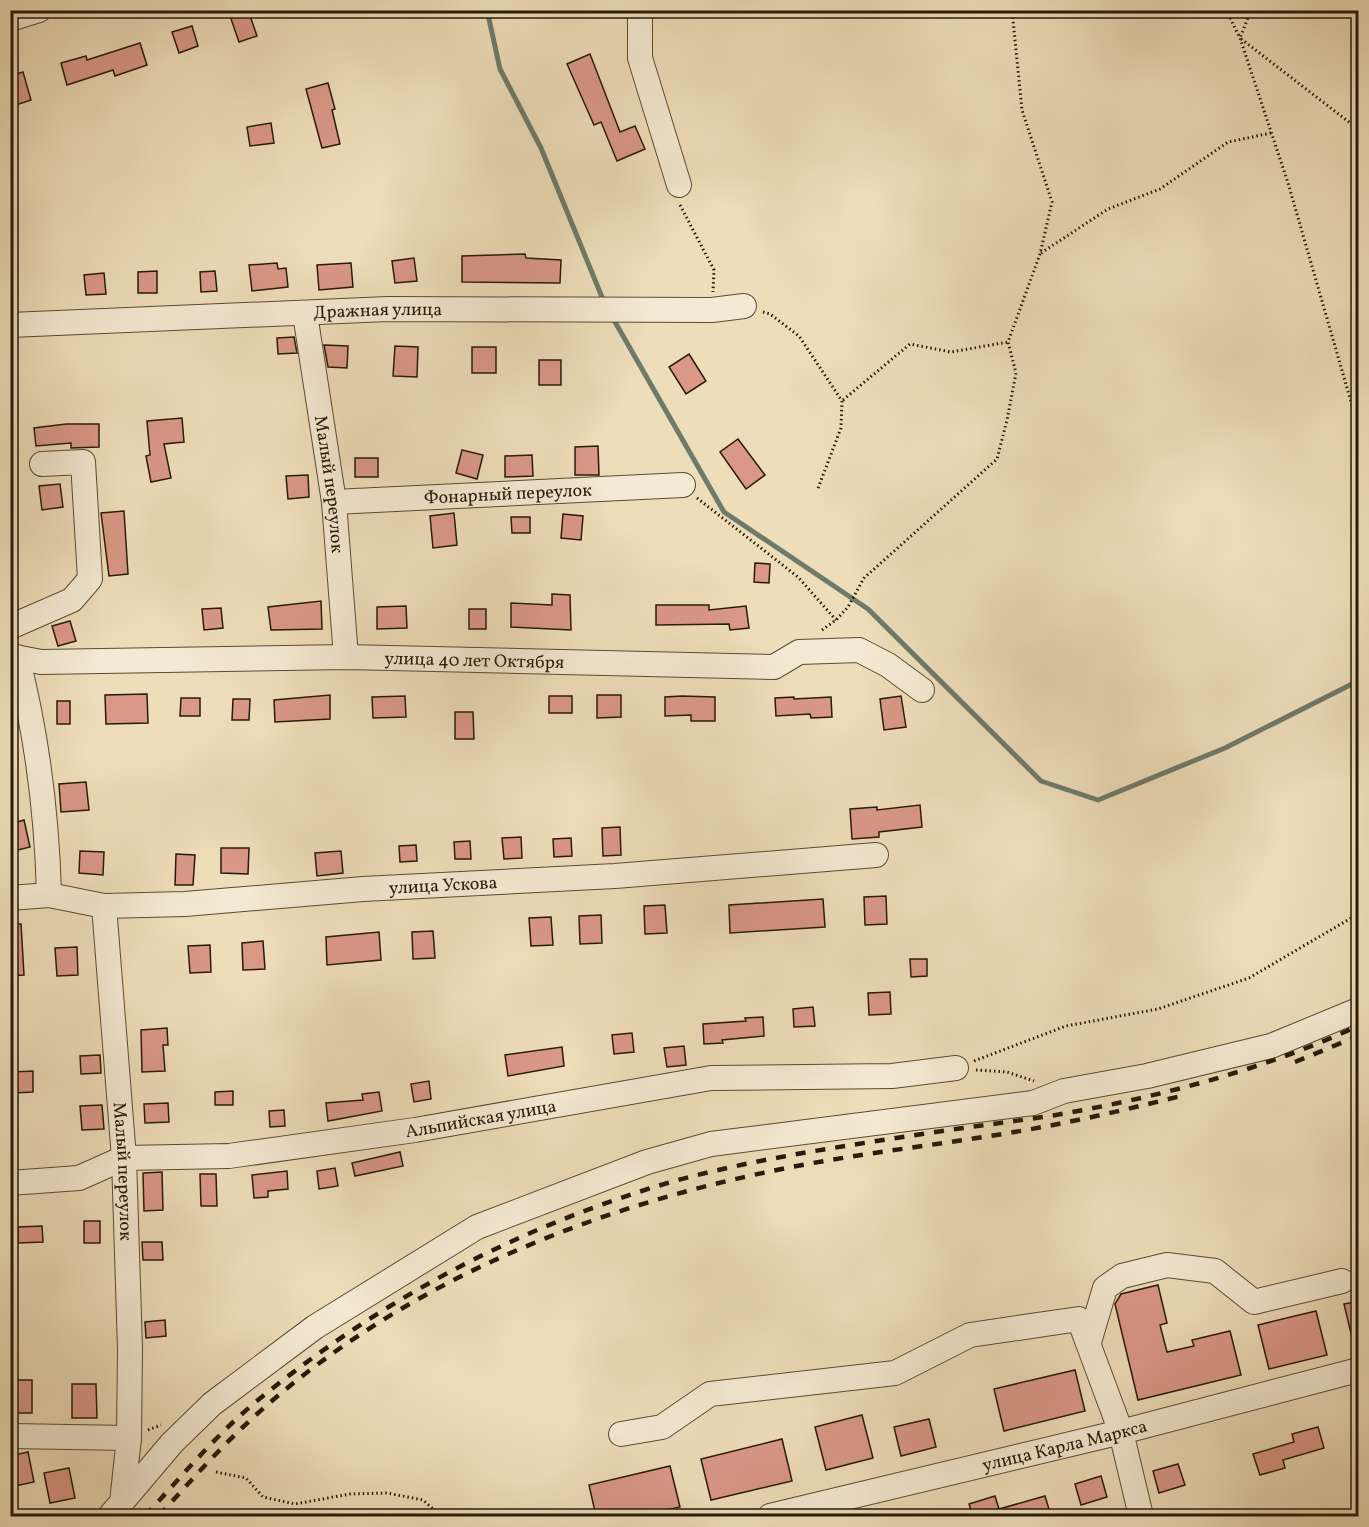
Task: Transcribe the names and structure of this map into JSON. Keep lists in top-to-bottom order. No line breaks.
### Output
{"streets":{"street":["Дражная улица","Малый переулок","Фонарный переулок","улица 40 лет Октября","улица Ускова","Альпийская улица","улица Карла Маркса"]},"crossings":[["Дражная улица","Малый переулок"],["Малый переулок","Фонарный переулок"],["Малый переулок","улица 40 лет Октября"],["Малый переулок","улица Ускова"],["Малый переулок","Альпийская улица"]]}
